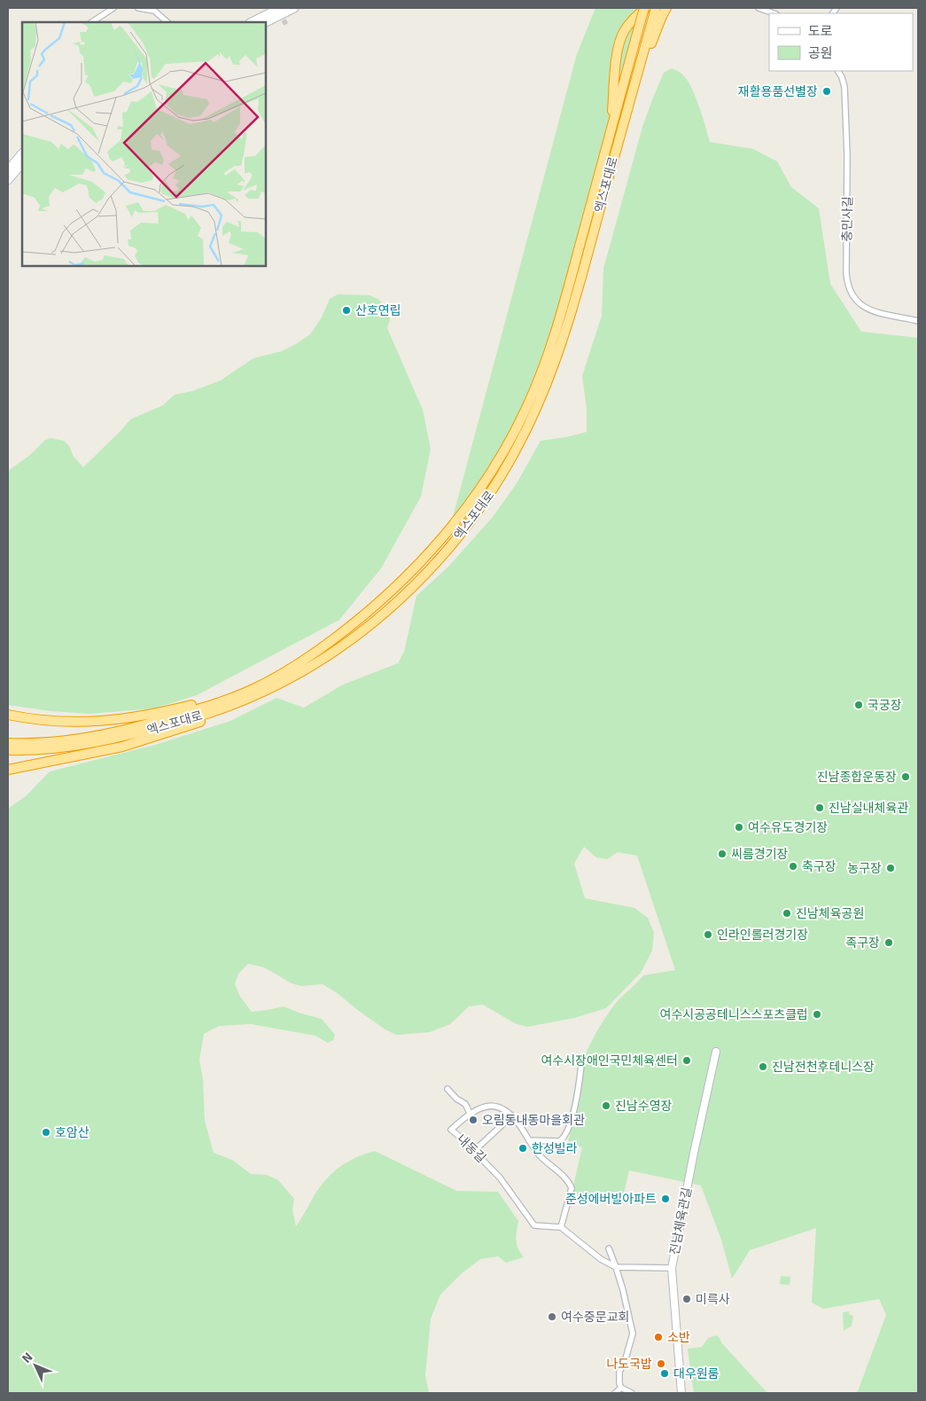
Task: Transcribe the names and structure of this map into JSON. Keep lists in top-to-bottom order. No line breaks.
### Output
{"streets":{"highway":["엑스포대로"],"street":["충민사길","내동길","진남체육관길"]},"places":["재활용품선별장","산호연립","국궁장","진남종합운동장","진남실내체육관","여수유도경기장","씨름경기장","축구장","농구장","진남체육공원","인라인롤러경기장","족구장","여수시공공테니스스포츠클럽","여수시장애인국민체육센터","진남전천후테니스장","진남수영장","오림동내동마을회관","호암산","한성빌라","준성에버빌아파트","미륵사","여수중문교회","소반","나도국밥","대우원룸"],"legend":["도로","공원"],"north":"top left"}
